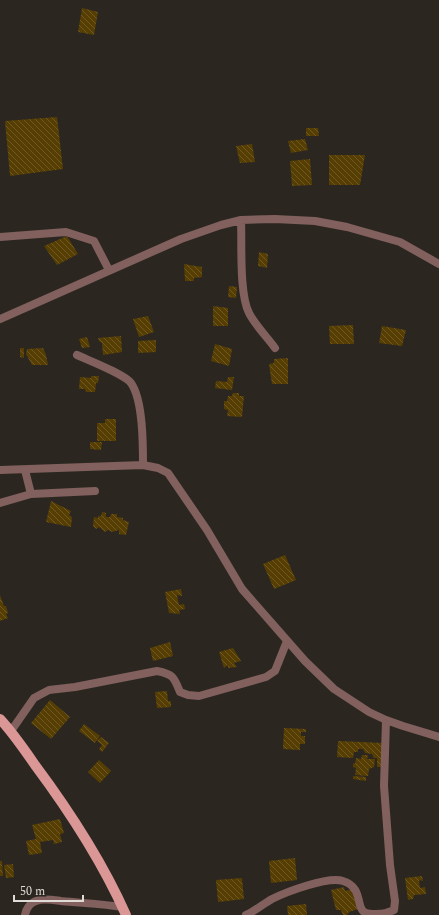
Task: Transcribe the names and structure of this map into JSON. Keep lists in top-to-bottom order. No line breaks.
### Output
{"scale_bar":"50 m"}
